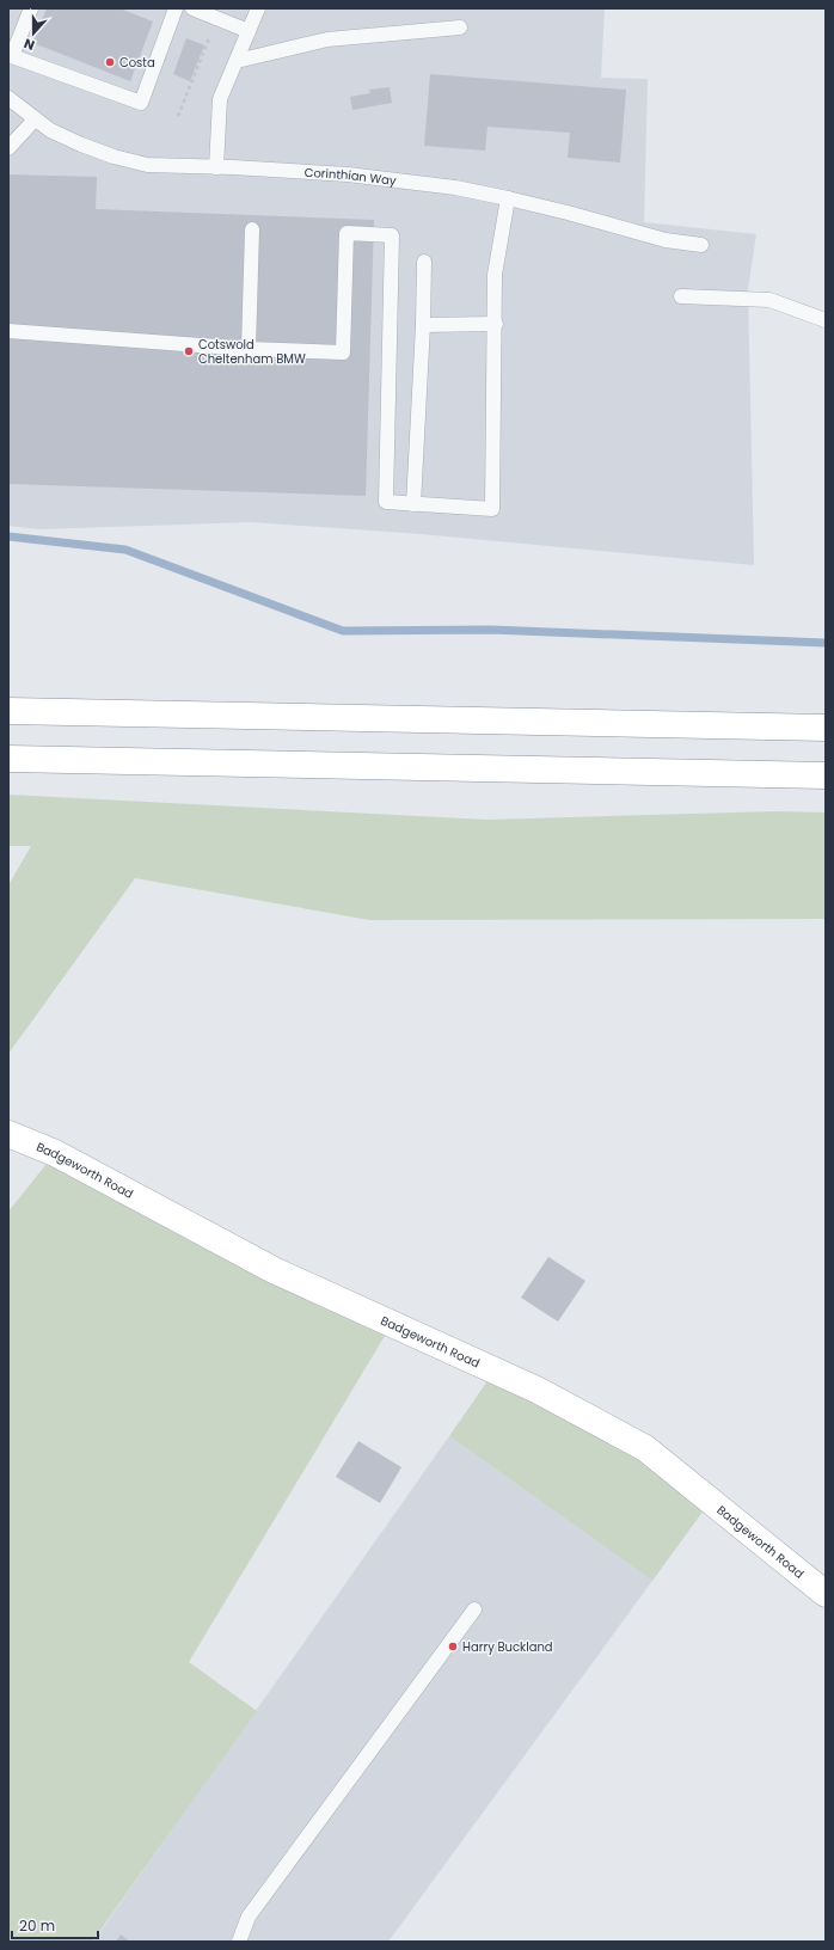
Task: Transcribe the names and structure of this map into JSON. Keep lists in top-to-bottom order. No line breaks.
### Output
{"streets":{"main road":["Badgeworth Road"],"lane":["Corinthian Way"]},"places":["Costa","Cotswold Cheltenham BMW","Harry Buckland"],"scale_bar":"20 m","north":"bottom"}
